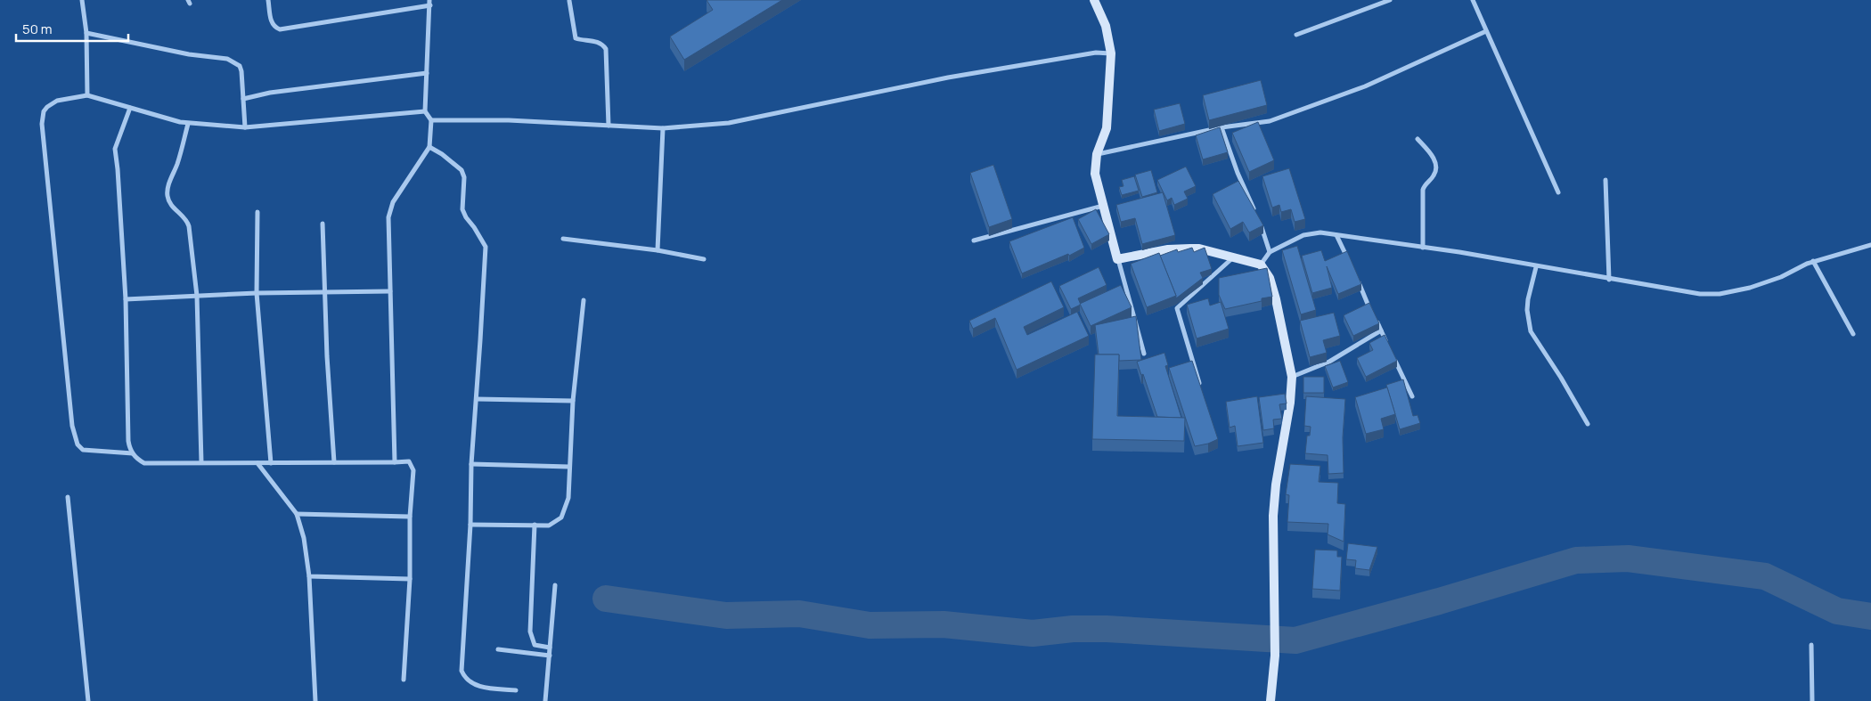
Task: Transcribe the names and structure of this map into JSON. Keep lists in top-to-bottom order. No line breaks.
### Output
{"scale_bar":"50 m"}
